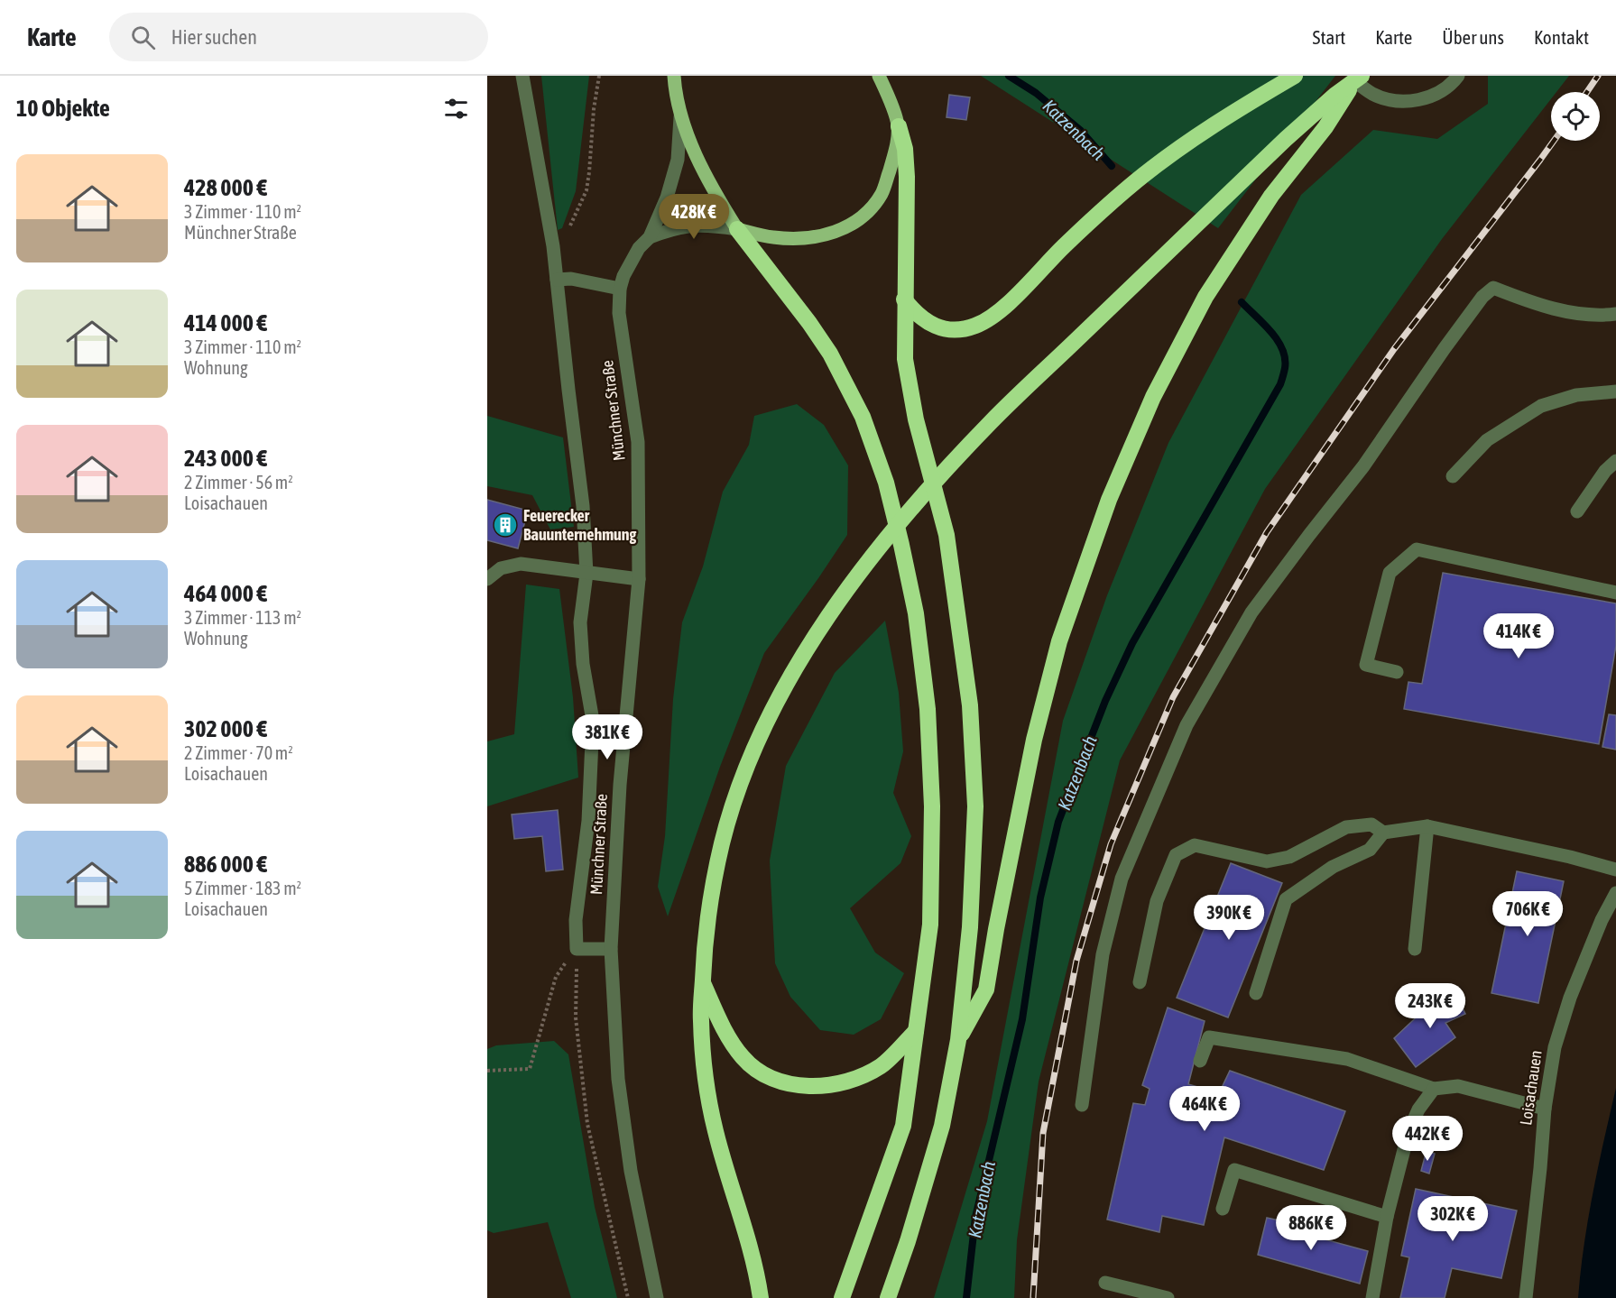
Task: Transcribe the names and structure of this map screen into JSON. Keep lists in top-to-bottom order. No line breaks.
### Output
{"streets":{"street":["Münchner Straße","Loisachauen"]},"water":["Katzenbach"],"places":{"building":["Feuerecker Bauunternehmung"]},"page":{"header":"Karte","search":"Hier suchen","nav":["Start","Karte","Über uns","Kontakt"],"heading":"10 Objekte","list":[{"name":"428 000 €","note":"3 Zimmer · 110 m² · Münchner Straße"},{"name":"414 000 €","note":"3 Zimmer · 110 m² · Wohnung"},{"name":"243 000 €","note":"2 Zimmer · 56 m² · Loisachauen"},{"name":"464 000 €","note":"3 Zimmer · 113 m² · Wohnung"},{"name":"302 000 €","note":"2 Zimmer · 70 m² · Loisachauen"},{"name":"886 000 €","note":"5 Zimmer · 183 m² · Loisachauen"}],"price":["428K €","414K €","381K €","706K €","390K €","243K €","464K €","442K €","302K €","886K €"]}}
